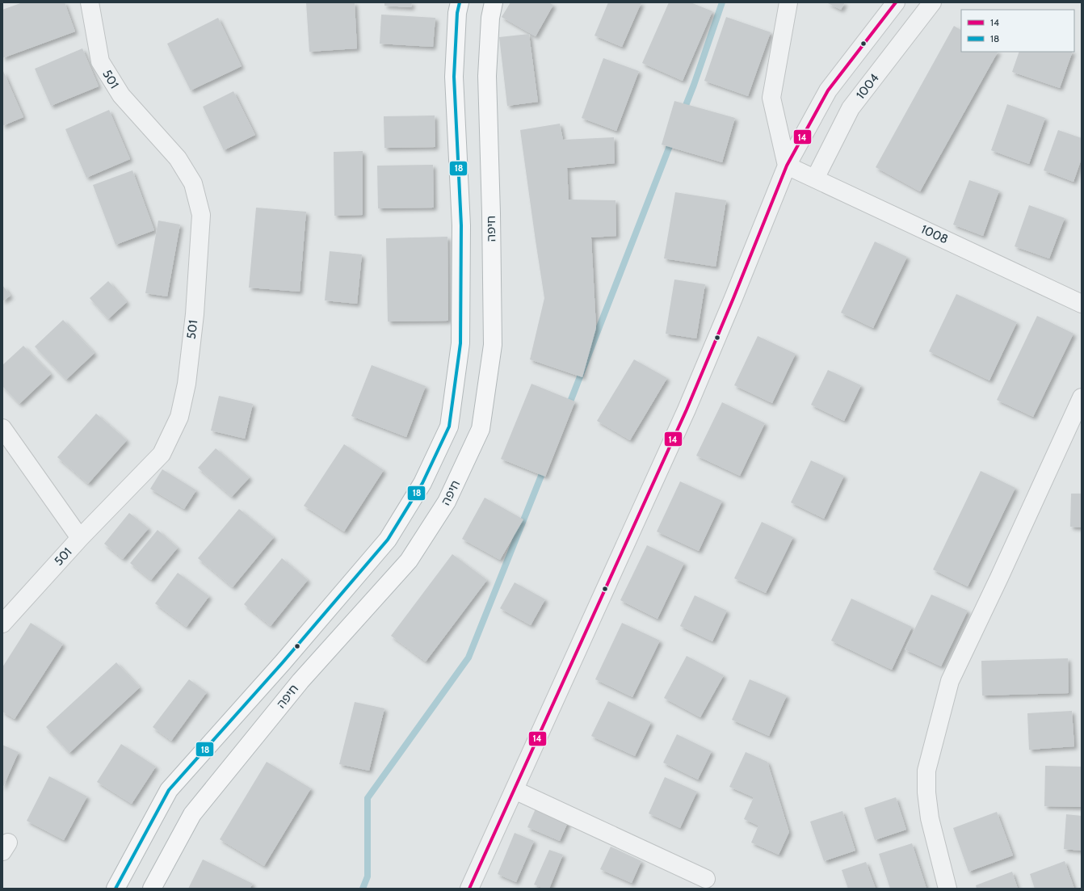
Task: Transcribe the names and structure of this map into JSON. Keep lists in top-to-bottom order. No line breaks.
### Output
{"streets":{"highway":["חיפה"],"street":["501","1004","1008"]},"crossings":[["1004","1008"]],"lines":["transit line 14","transit line 18"],"legend":["14","18"]}
